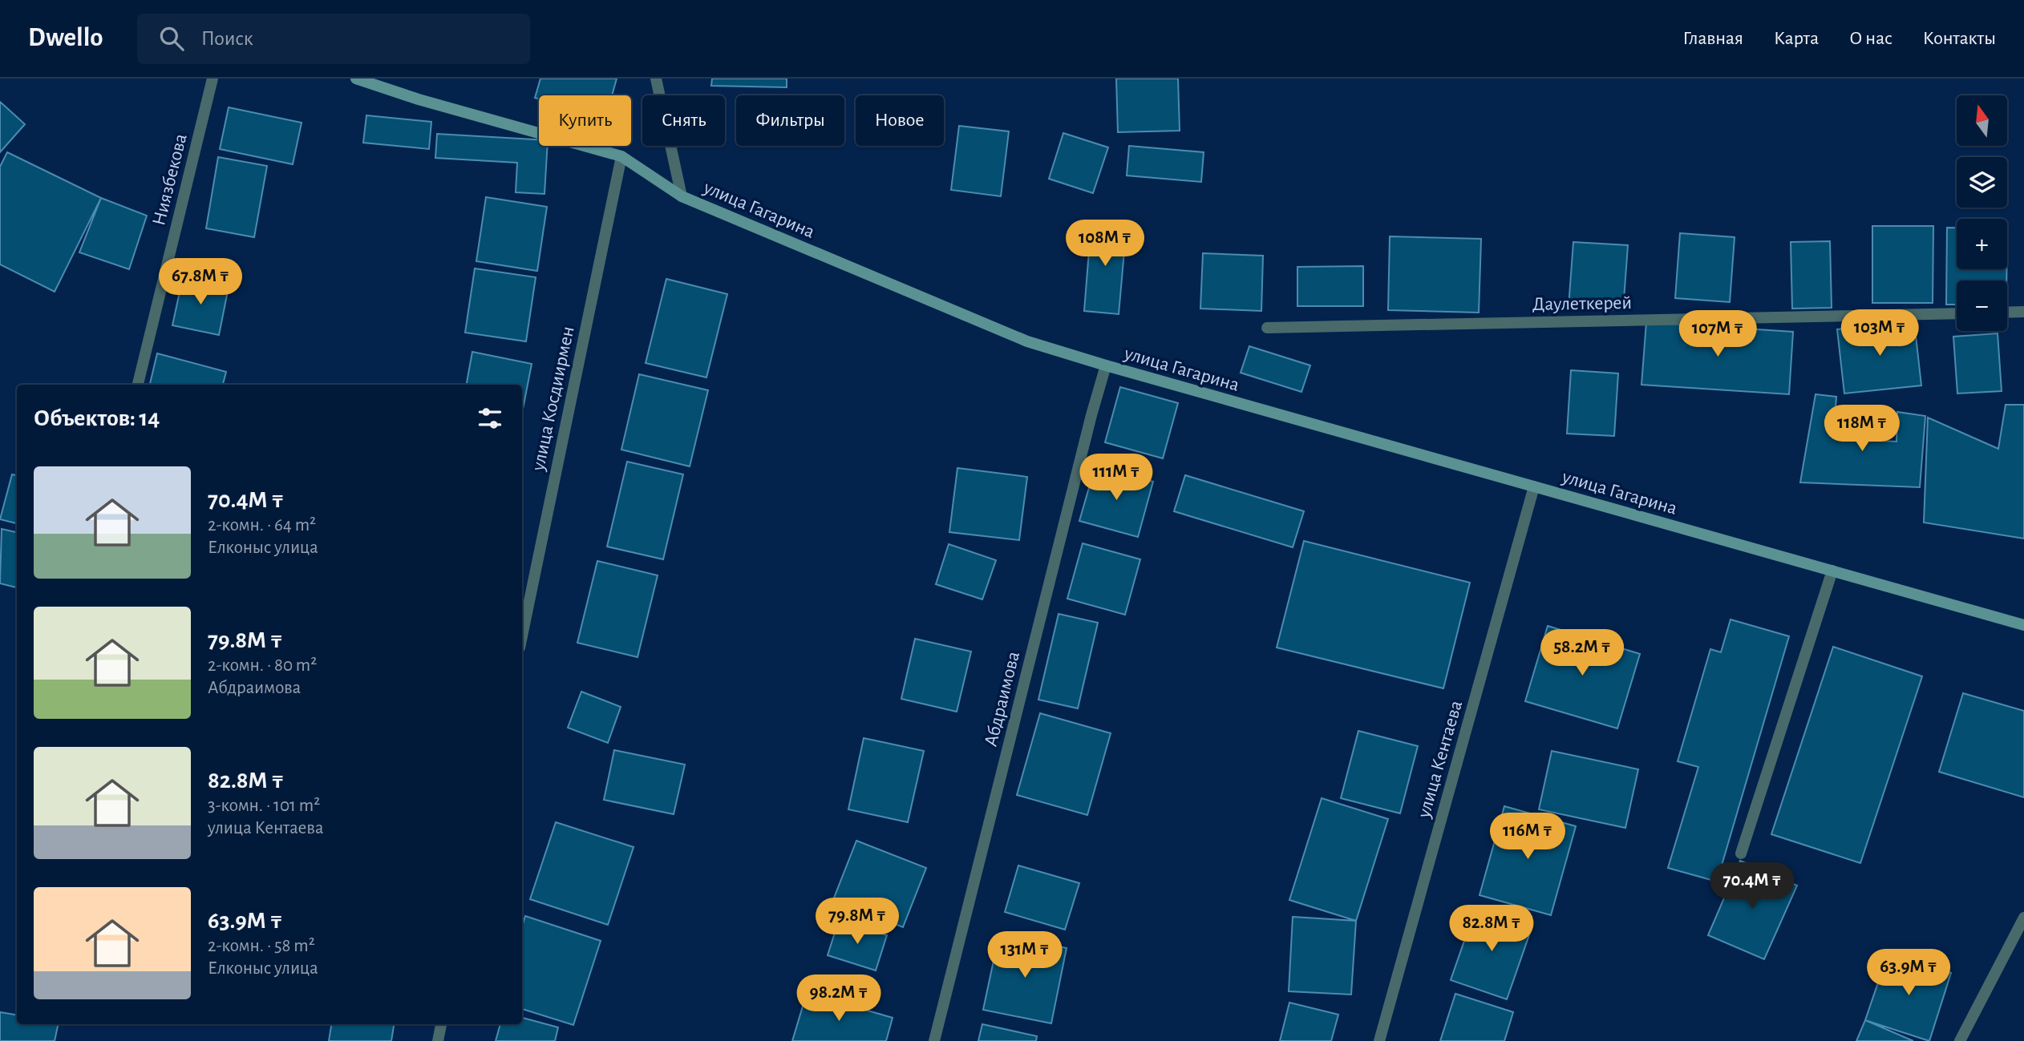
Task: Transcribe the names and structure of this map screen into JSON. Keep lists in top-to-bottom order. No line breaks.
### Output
{"streets":{"main road":["улица Гагарина"],"street":["Ниязбекова","Даулеткерей","улица Косдиирмен","Абдраимова","улица Кентаева"]},"crossings":[["улица Гагарина","улица Косдиирмен"],["улица Гагарина","Абдраимова"],["улица Гагарина","улица Кентаева"]],"north":"top","page":{"header":"Dwello","search":"Поиск","nav":["Главная","Карта","О нас","Контакты"],"map_buttons":["+","−"],"chip":["Купить","Снять","Фильтры","Новое"],"price":["108M ₸","67.8M ₸","103M ₸","107M ₸","118M ₸","111M ₸","58.2M ₸","116M ₸","70.4M ₸","79.8M ₸","82.8M ₸","131M ₸","63.9M ₸","98.2M ₸"],"heading":"Объектов: 14","list":[{"name":"70.4M ₸","note":"2-комн. · 64 m² · Елконыс улица"},{"name":"79.8M ₸","note":"2-комн. · 80 m² · Абдраимова"},{"name":"82.8M ₸","note":"3-комн. · 101 m² · улица Кентаева"},{"name":"63.9M ₸","note":"2-комн. · 58 m² · Елконыс улица"}]}}
